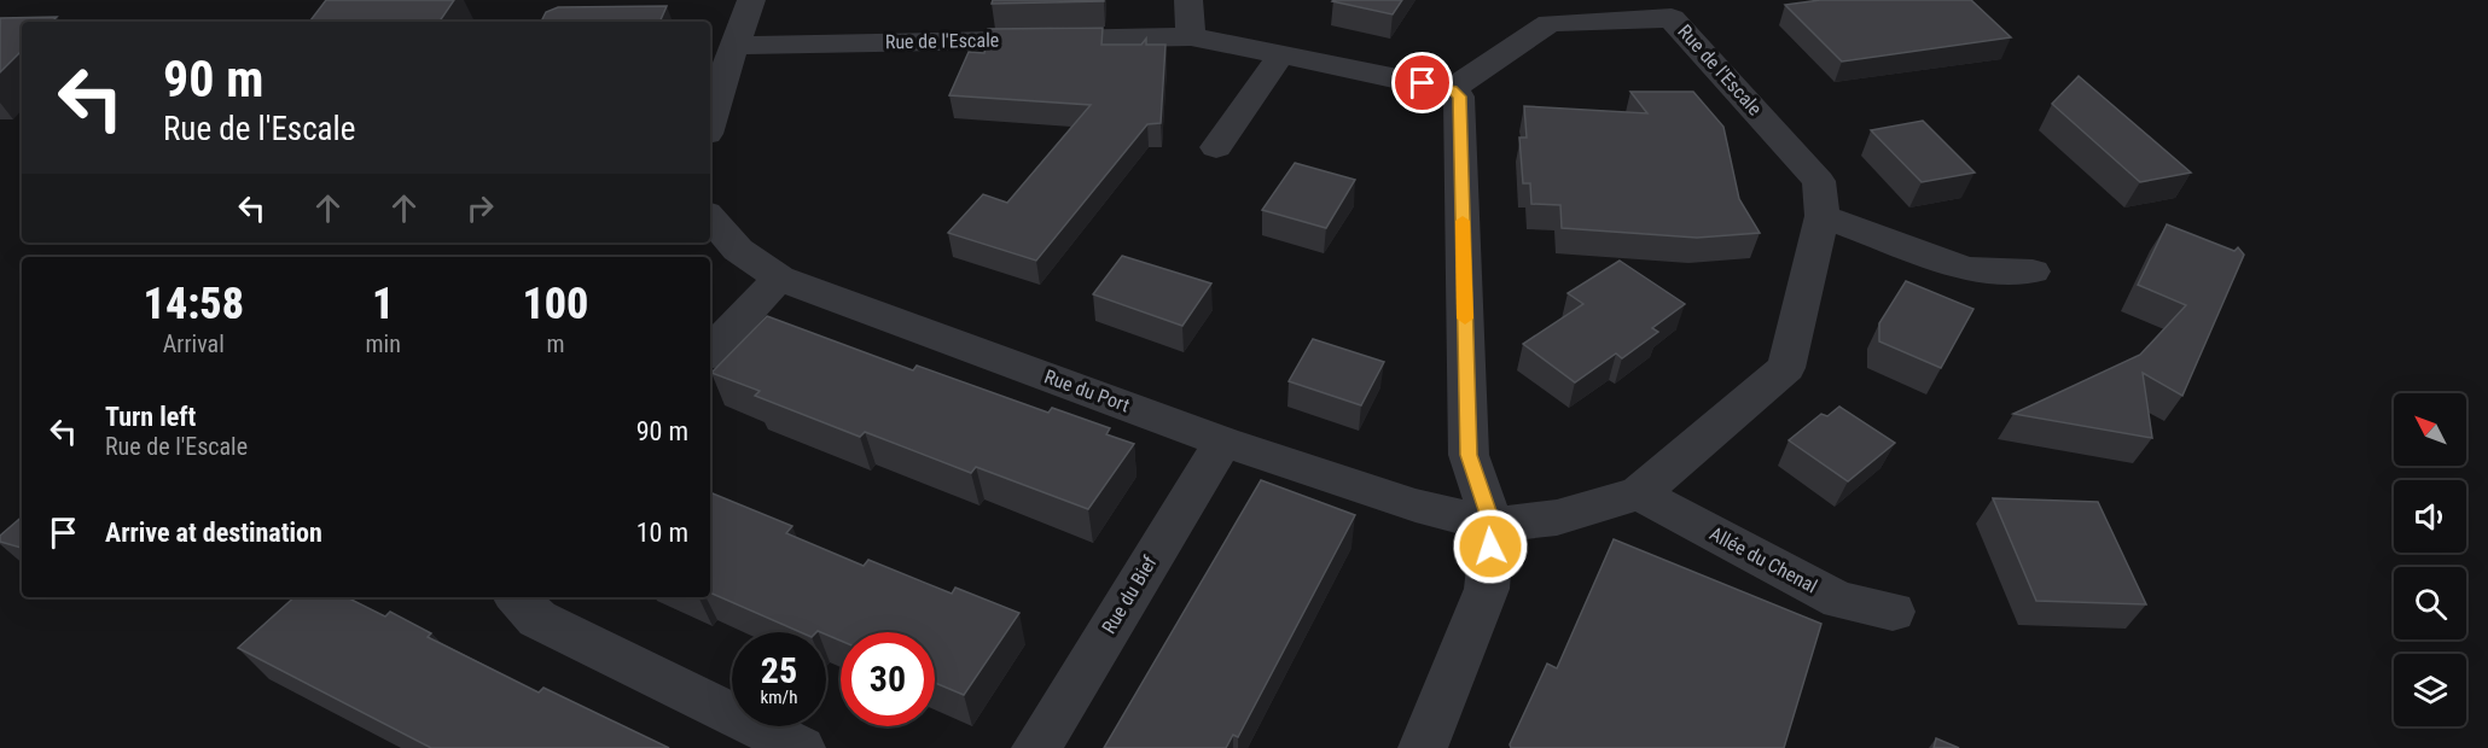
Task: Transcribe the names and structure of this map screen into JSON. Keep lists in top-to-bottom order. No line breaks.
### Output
{"streets":{"street":["Rue de l'Escale","Rue du Port","Allée du Chenal","Rue du Bief"]},"crossings":[["Rue de l'Escale","Rue du Port"],["Rue de l'Escale","Allée du Chenal"],["Rue du Port","Rue du Bief"]],"north":"top left","page":{"turn":["90 m","Rue de l'Escale"],"eta":["14:58","Arrival","1","min","100","m"],"list":[{"name":"Turn left","note":"Rue de l'Escale","value":"90 m"},{"name":"Arrive at destination","value":"10 m"}],"speed":"25 km/h","limit":"30"}}
